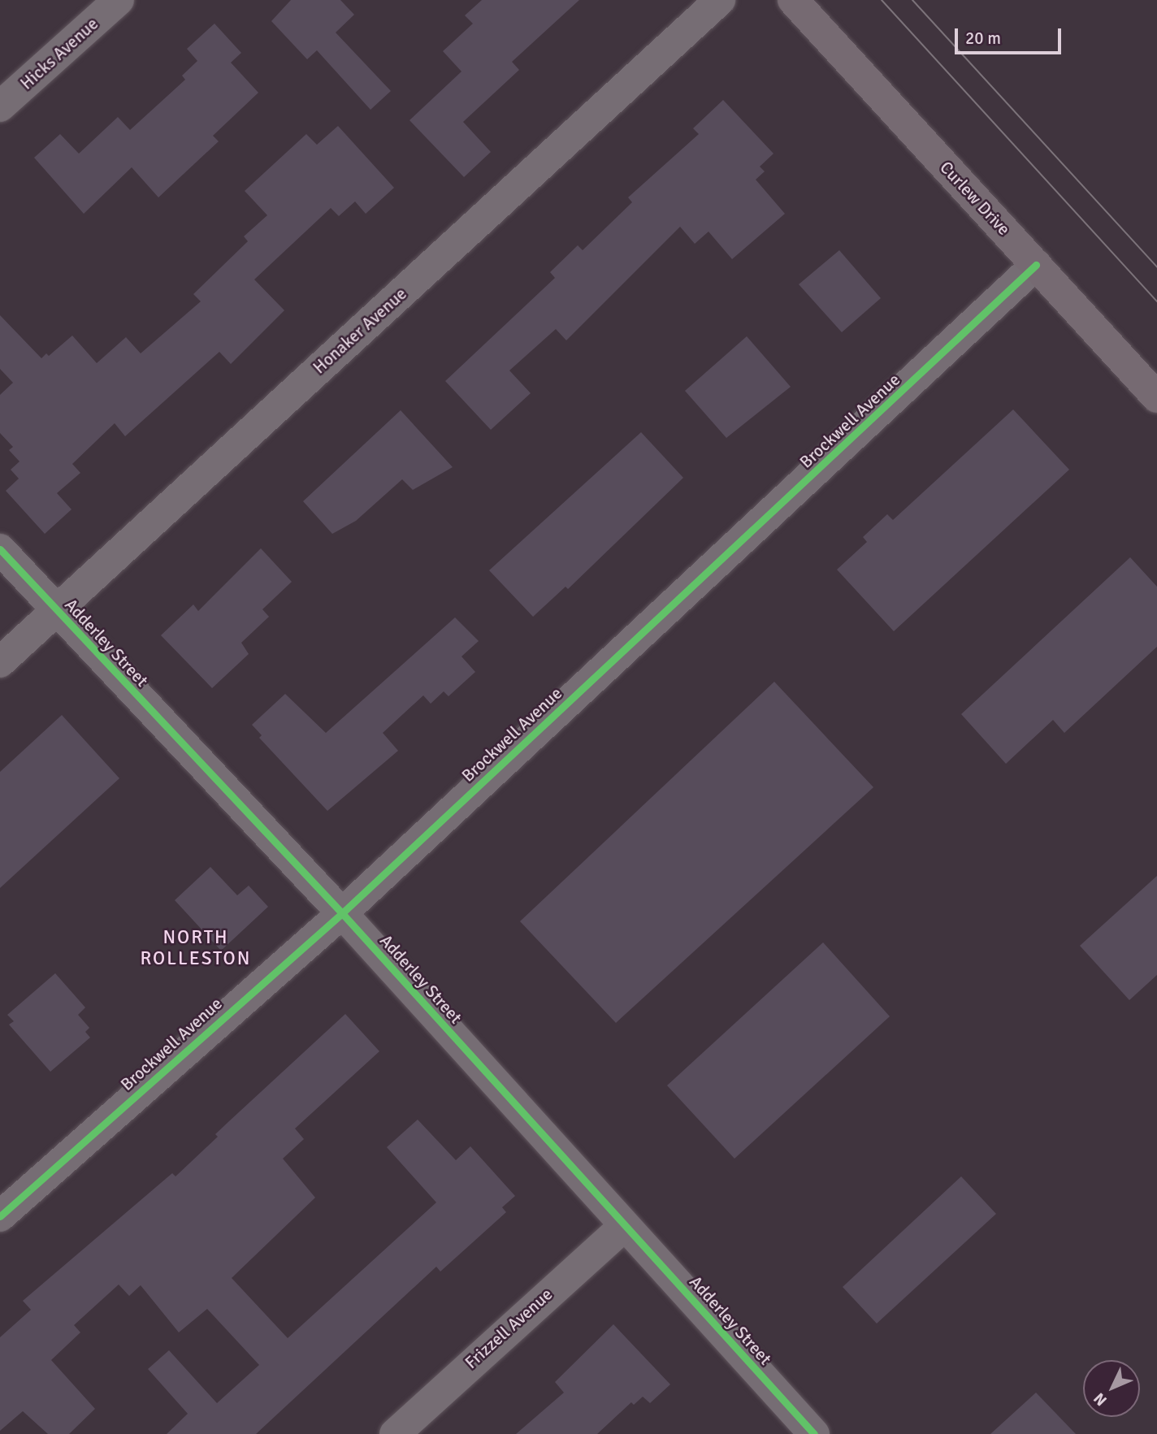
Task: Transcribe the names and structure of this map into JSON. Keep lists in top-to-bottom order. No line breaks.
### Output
{"streets":{"street":["Hicks Avenue","Curlew Drive","Honaker Avenue","Brockwell Avenue","Adderley Street","Frizzell Avenue"]},"crossings":[["Curlew Drive","Brockwell Avenue"],["Honaker Avenue","Adderley Street"],["Brockwell Avenue","Adderley Street"],["Adderley Street","Frizzell Avenue"]],"districts":["NORTH ROLLESTON"],"scale_bar":"20 m","north":"bottom left"}
